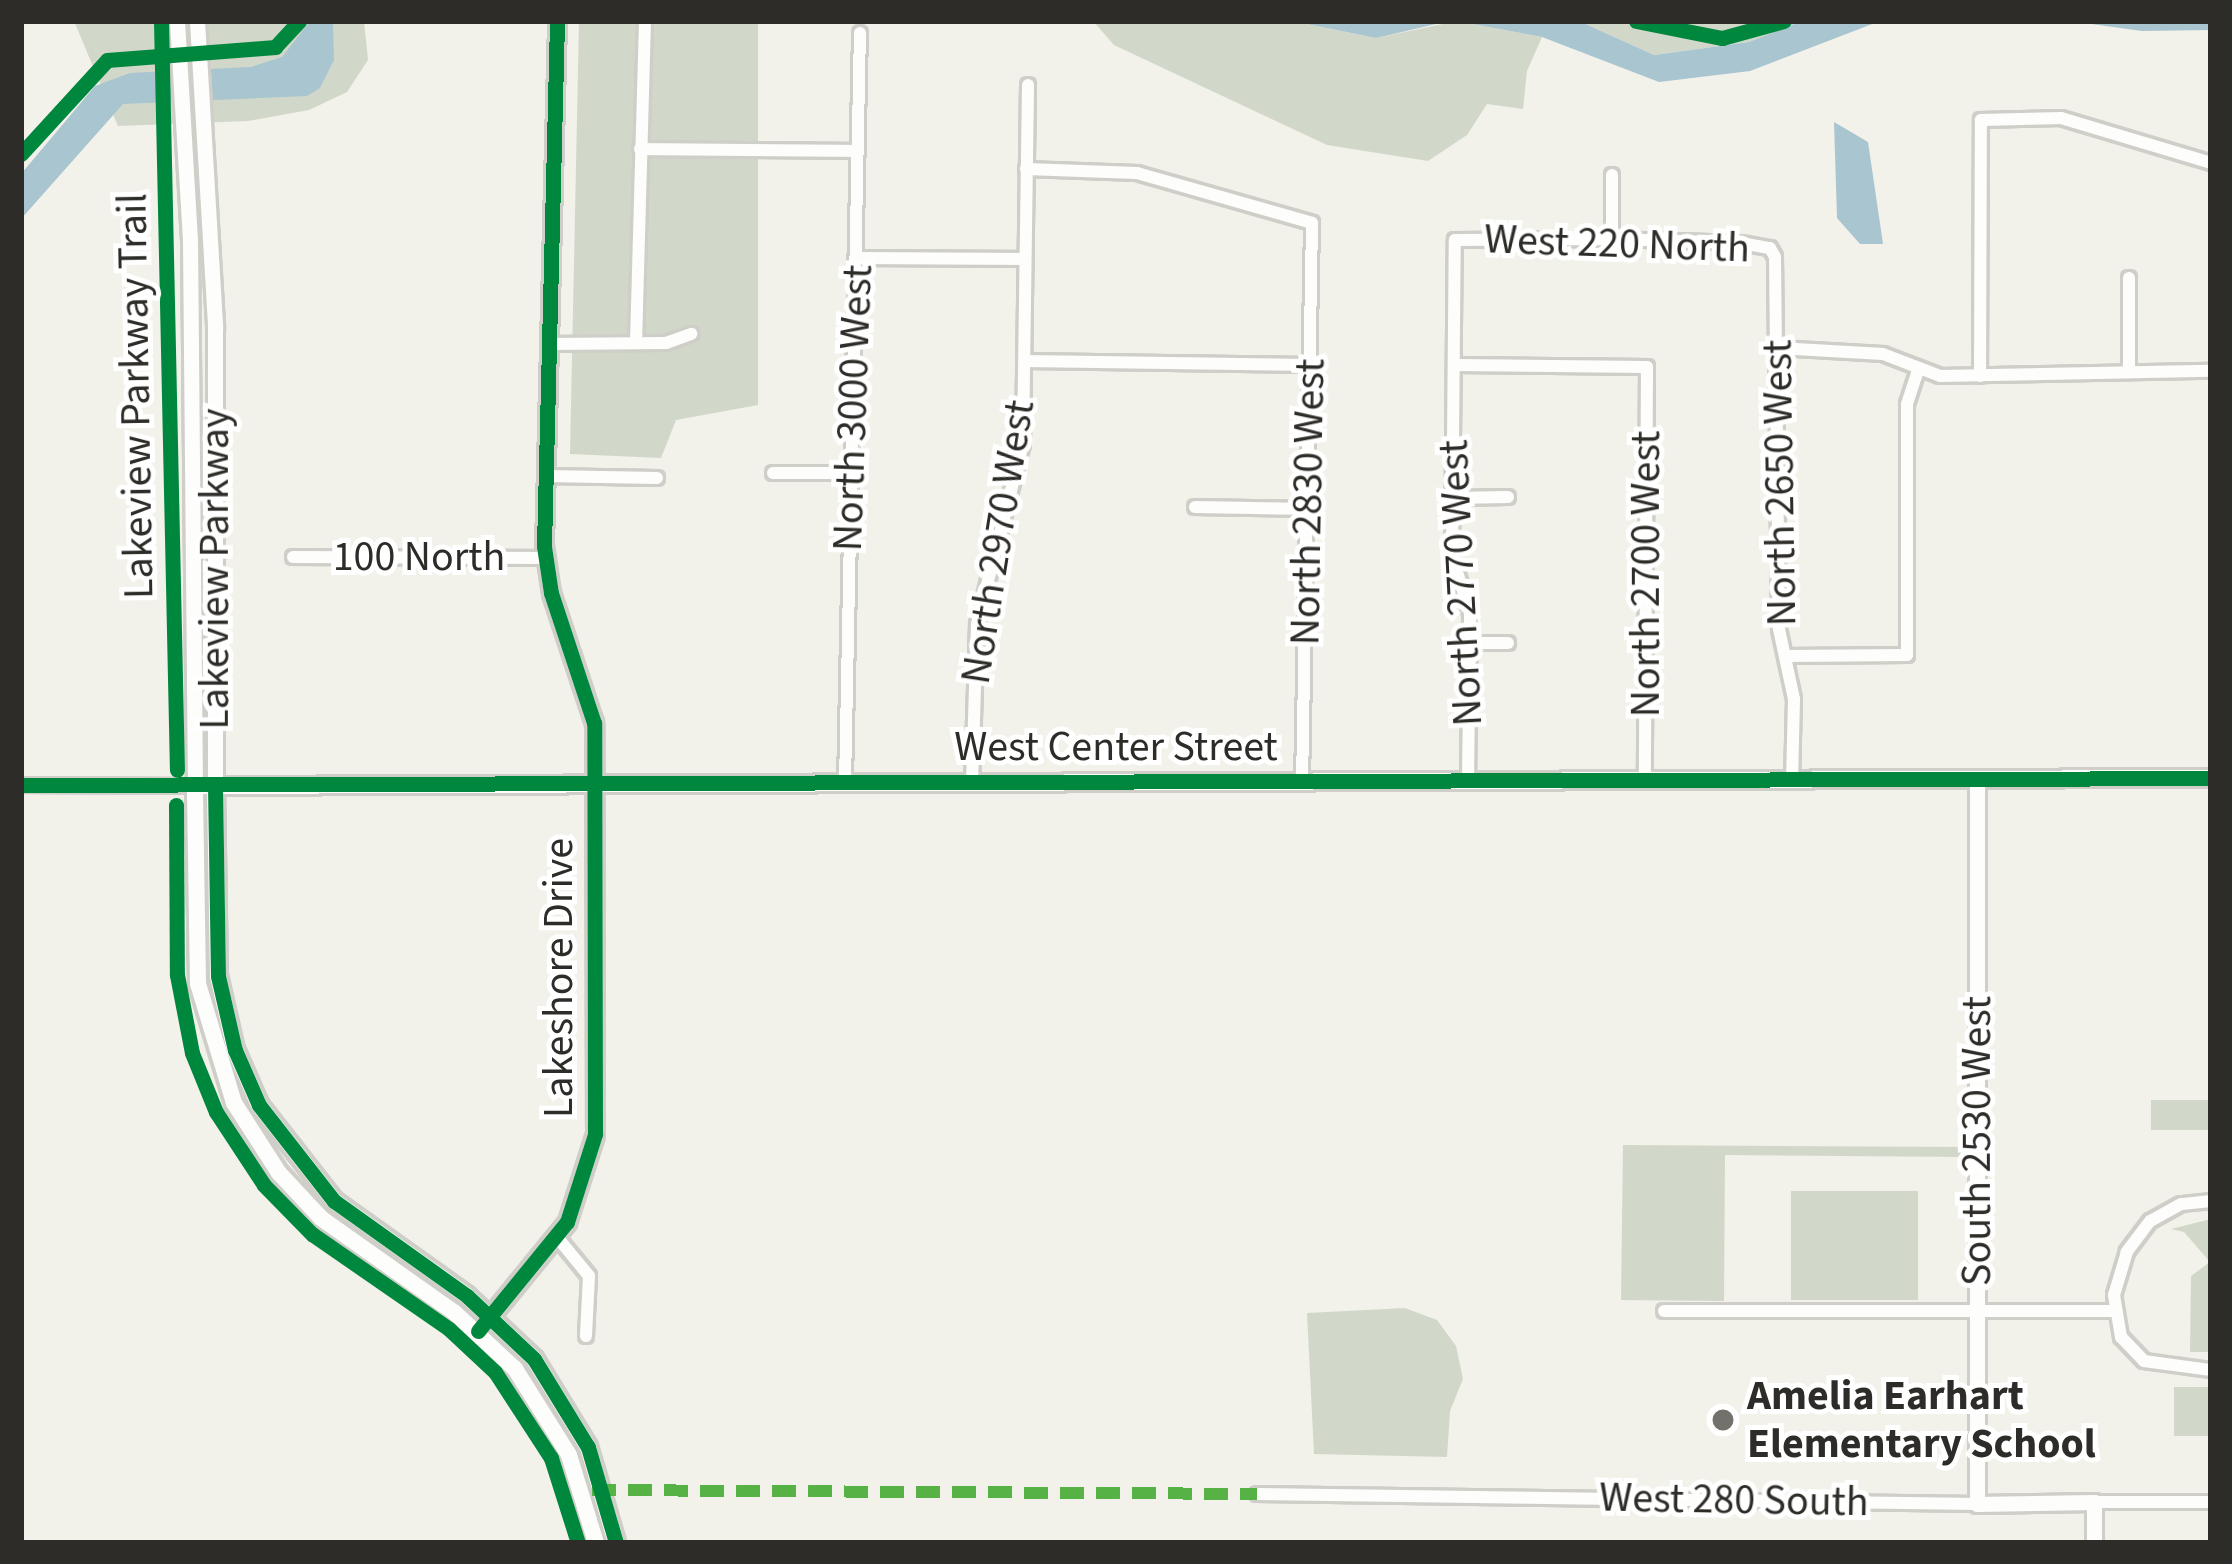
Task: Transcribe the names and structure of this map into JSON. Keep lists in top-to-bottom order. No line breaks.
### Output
{"streets":{"main road":["Lakeview Parkway","West Center Street"],"street":["West 220 North","North 3000 West","North 2650 West","North 2830 West","North 2970 West","100 North","North 2700 West","North 2770 West","Lakeshore Drive","South 2530 West","West 280 South"],"cycle path":["Lakeview Parkway Trail"]},"crossings":[["West 220 North","North 2650 West"],["West 220 North","North 2770 West"],["North 3000 West","West Center Street"],["North 2650 West","West Center Street"],["North 2830 West","North 2970 West"],["North 2830 West","West Center Street"],["North 2970 West","West Center Street"],["100 North","Lakeshore Drive"],["Lakeview Parkway","West Center Street"],["Lakeview Parkway","Lakeshore Drive"],["North 2700 West","North 2770 West"],["North 2700 West","West Center Street"],["North 2770 West","West Center Street"],["West Center Street","Lakeshore Drive"],["West Center Street","South 2530 West"],["South 2530 West","West 280 South"]],"places":["Amelia Earhart Elementary School"]}
